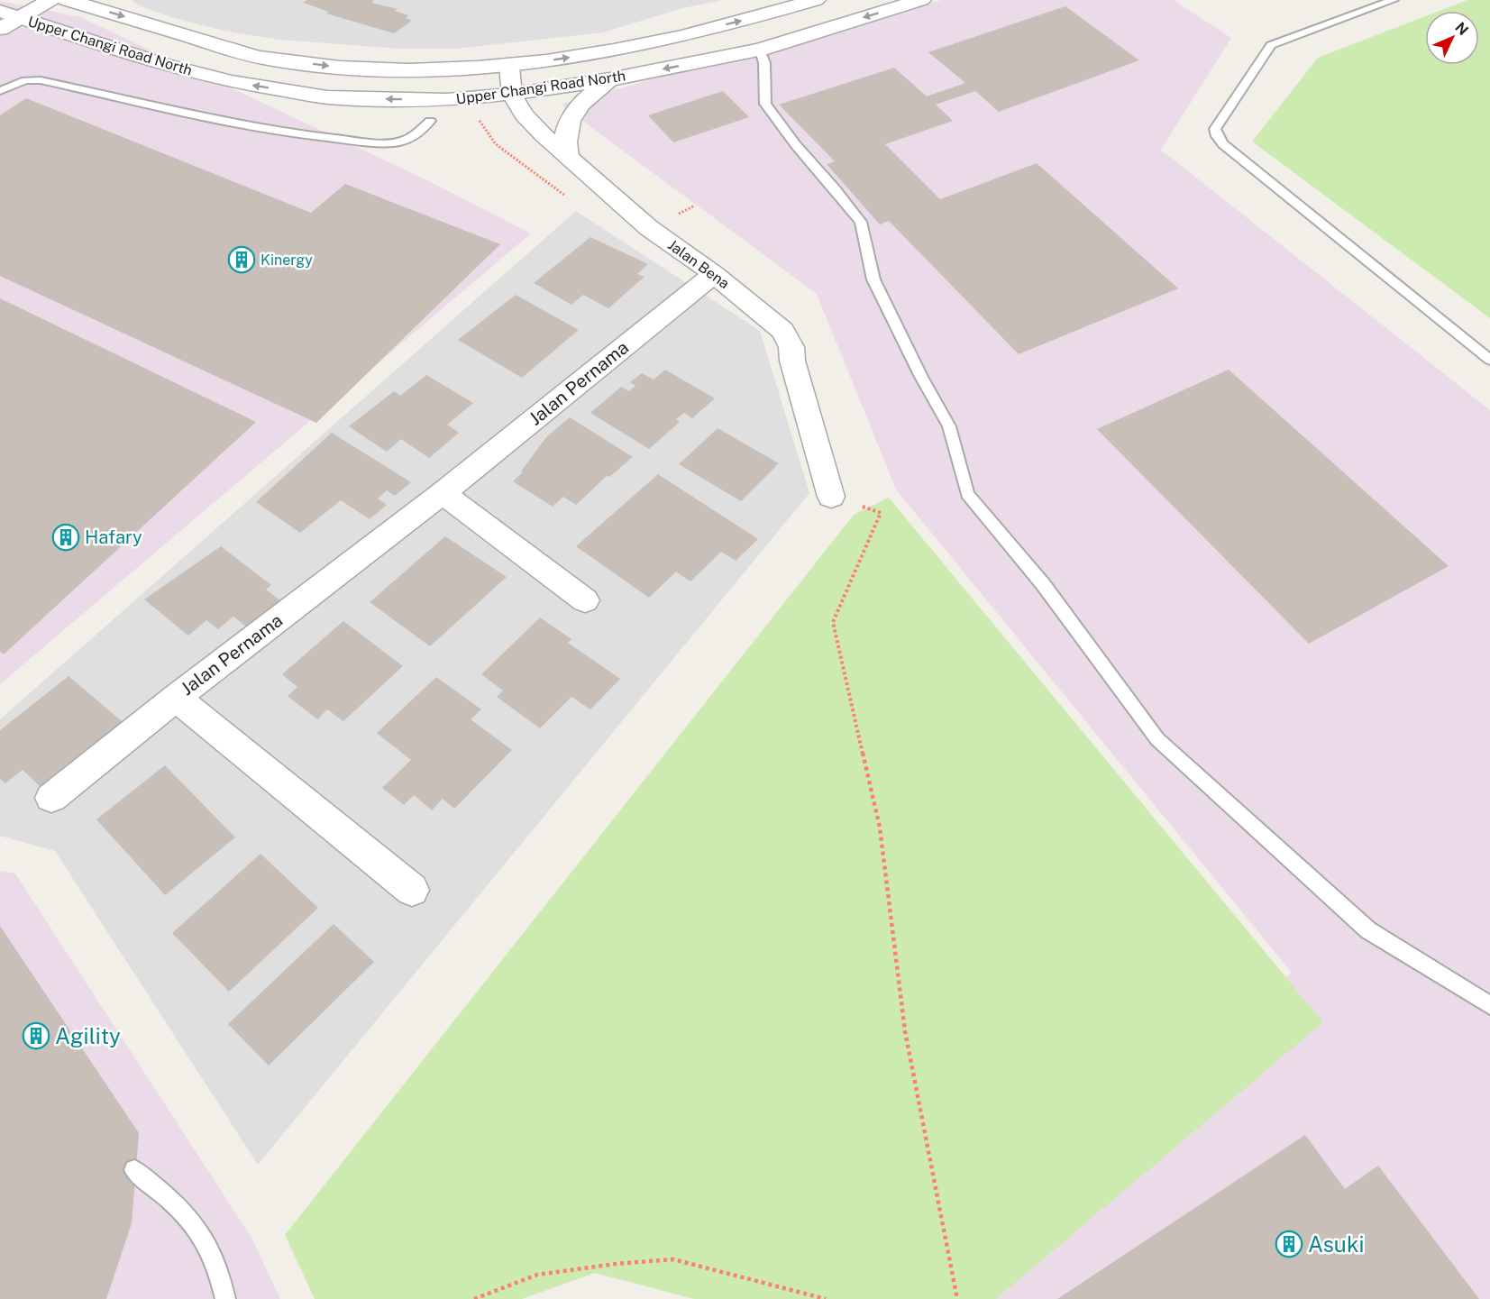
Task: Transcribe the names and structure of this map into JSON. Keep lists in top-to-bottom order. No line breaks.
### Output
{"streets":{"street":["Upper Changi Road North","Jalan Bena","Jalan Pernama"]},"crossings":[["Upper Changi Road North","Jalan Bena"],["Jalan Bena","Jalan Pernama"]],"places":{"building":["Kinergy","Hafary","Agility","Asuki"]},"north":"top right"}
